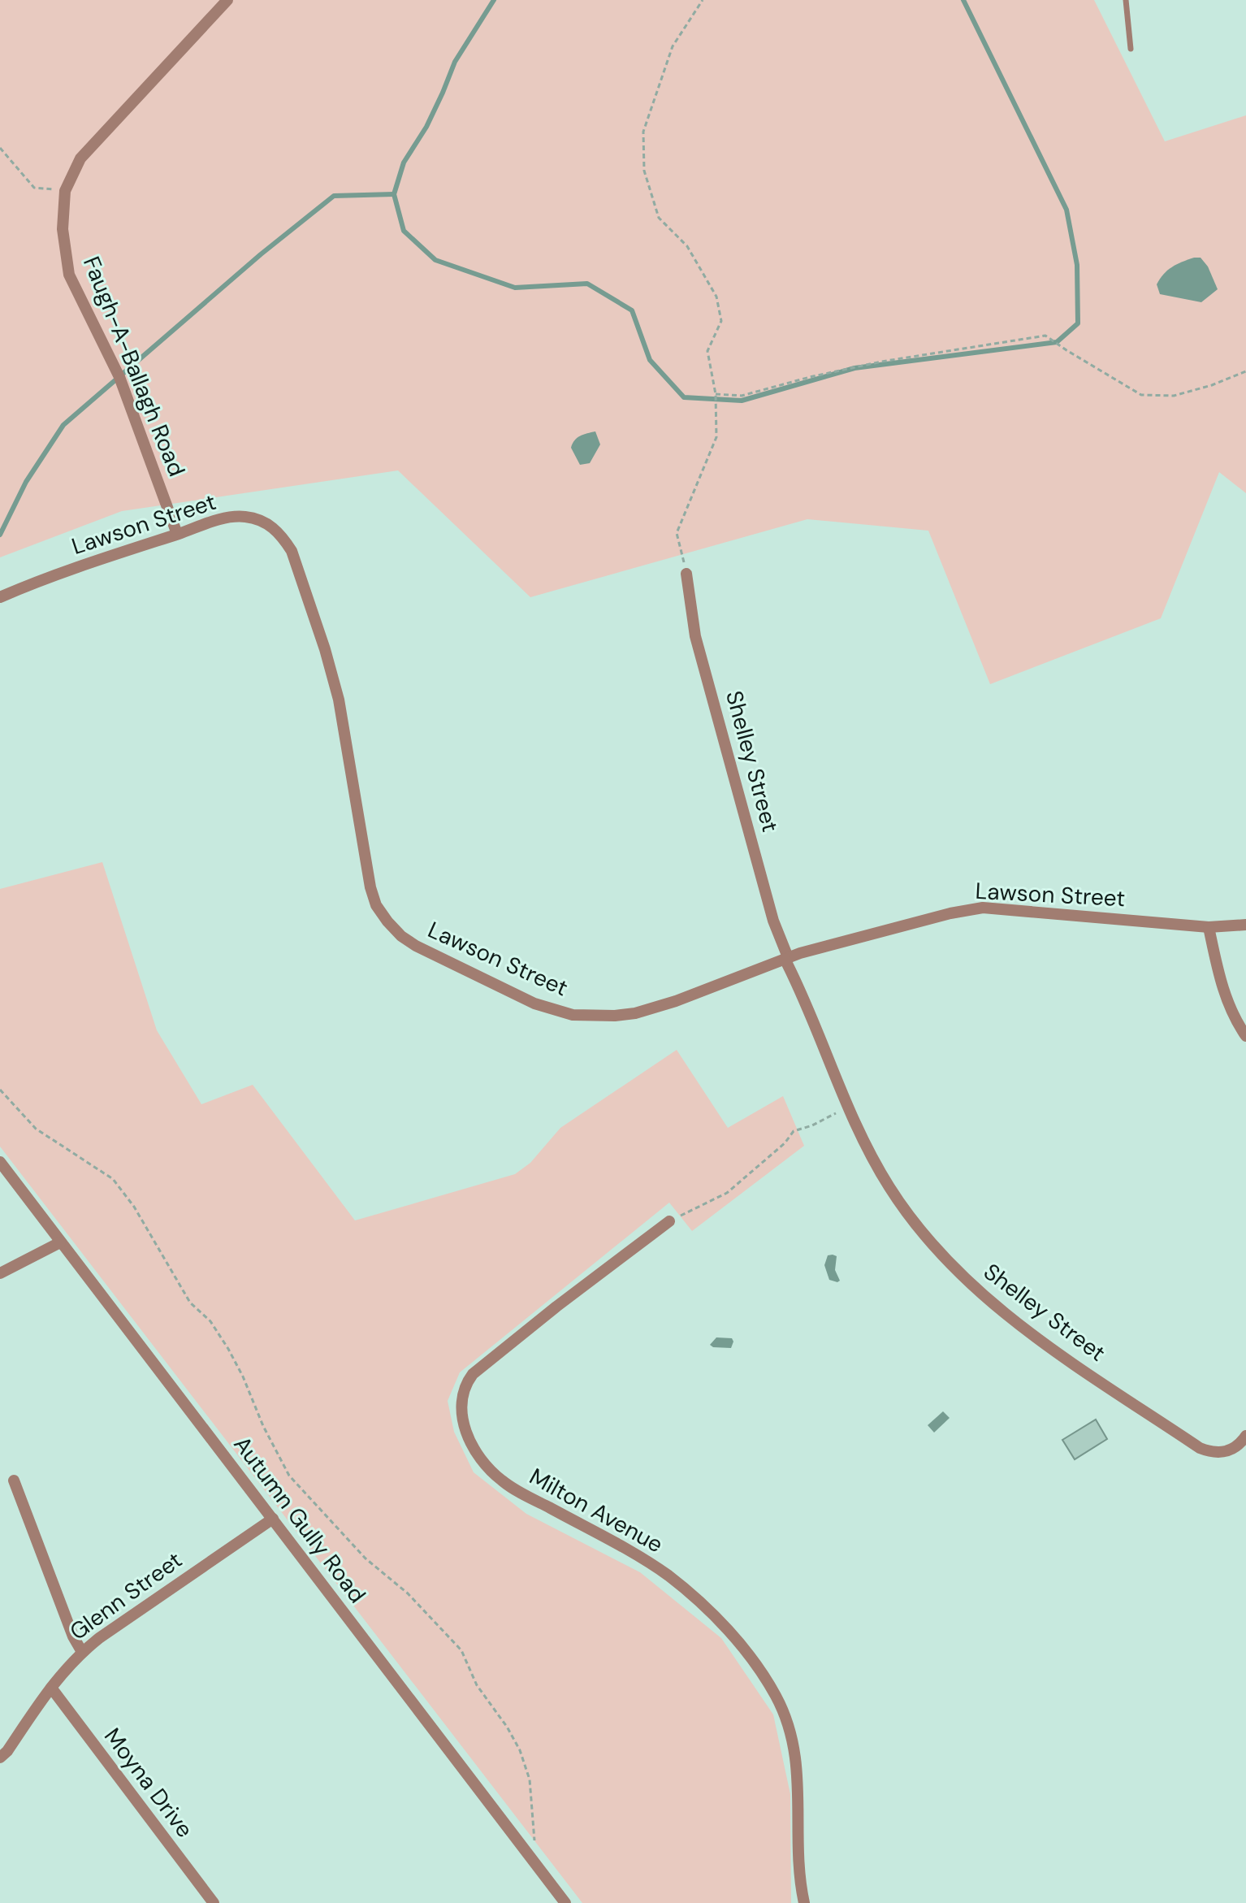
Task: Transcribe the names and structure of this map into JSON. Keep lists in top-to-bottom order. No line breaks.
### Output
{"streets":{"street":["Faugh-A-Ballagh Road","Lawson Street","Shelley Street","Milton Avenue","Autumn Gully Road","Glenn Street","Moyna Drive"]},"crossings":[["Faugh-A-Ballagh Road","Lawson Street"],["Lawson Street","Shelley Street"],["Autumn Gully Road","Glenn Street"],["Glenn Street","Moyna Drive"]]}
